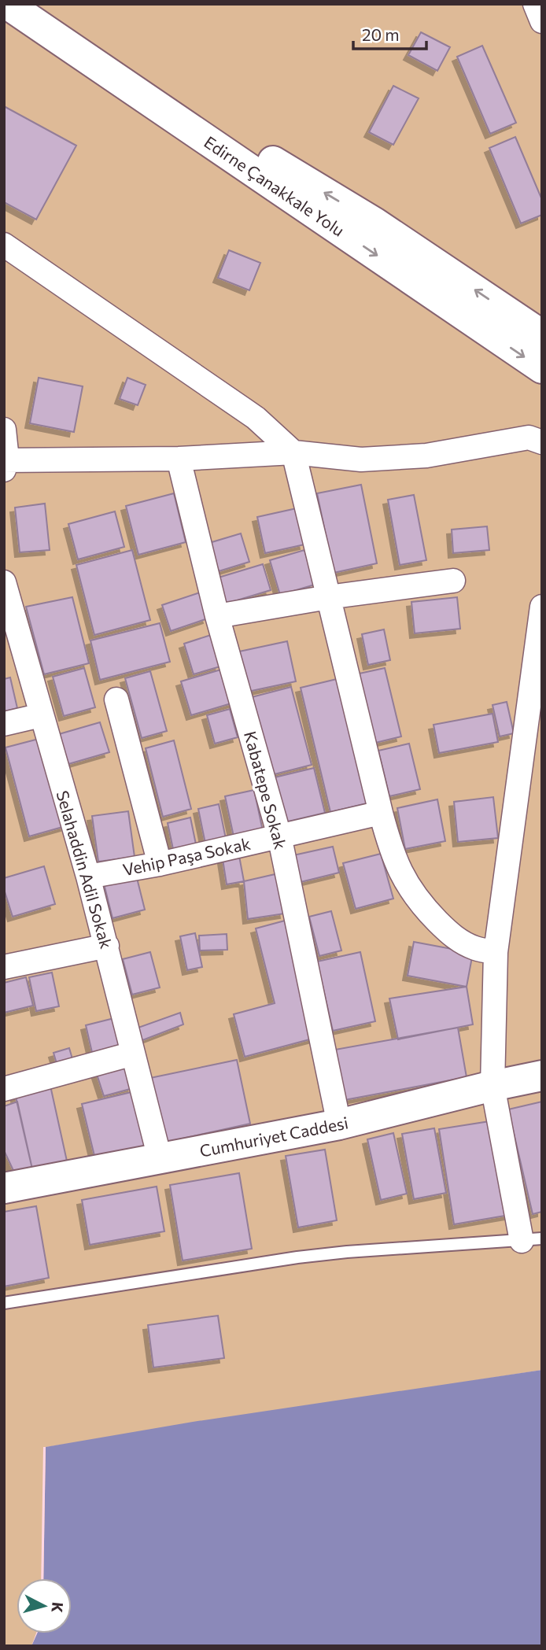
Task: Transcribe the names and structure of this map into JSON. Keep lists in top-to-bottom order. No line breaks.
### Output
{"streets":{"main road":["Edirne Çanakkale Yolu","Cumhuriyet Caddesi"],"street":["Kabatepe Sokak","Vehip Paşa Sokak","Selahaddin Adil Sokak"]},"crossings":[["Kabatepe Sokak","Vehip Paşa Sokak"],["Kabatepe Sokak","Cumhuriyet Caddesi"],["Vehip Paşa Sokak","Selahaddin Adil Sokak"],["Selahaddin Adil Sokak","Cumhuriyet Caddesi"]],"scale_bar":"20 m","north":"right"}
